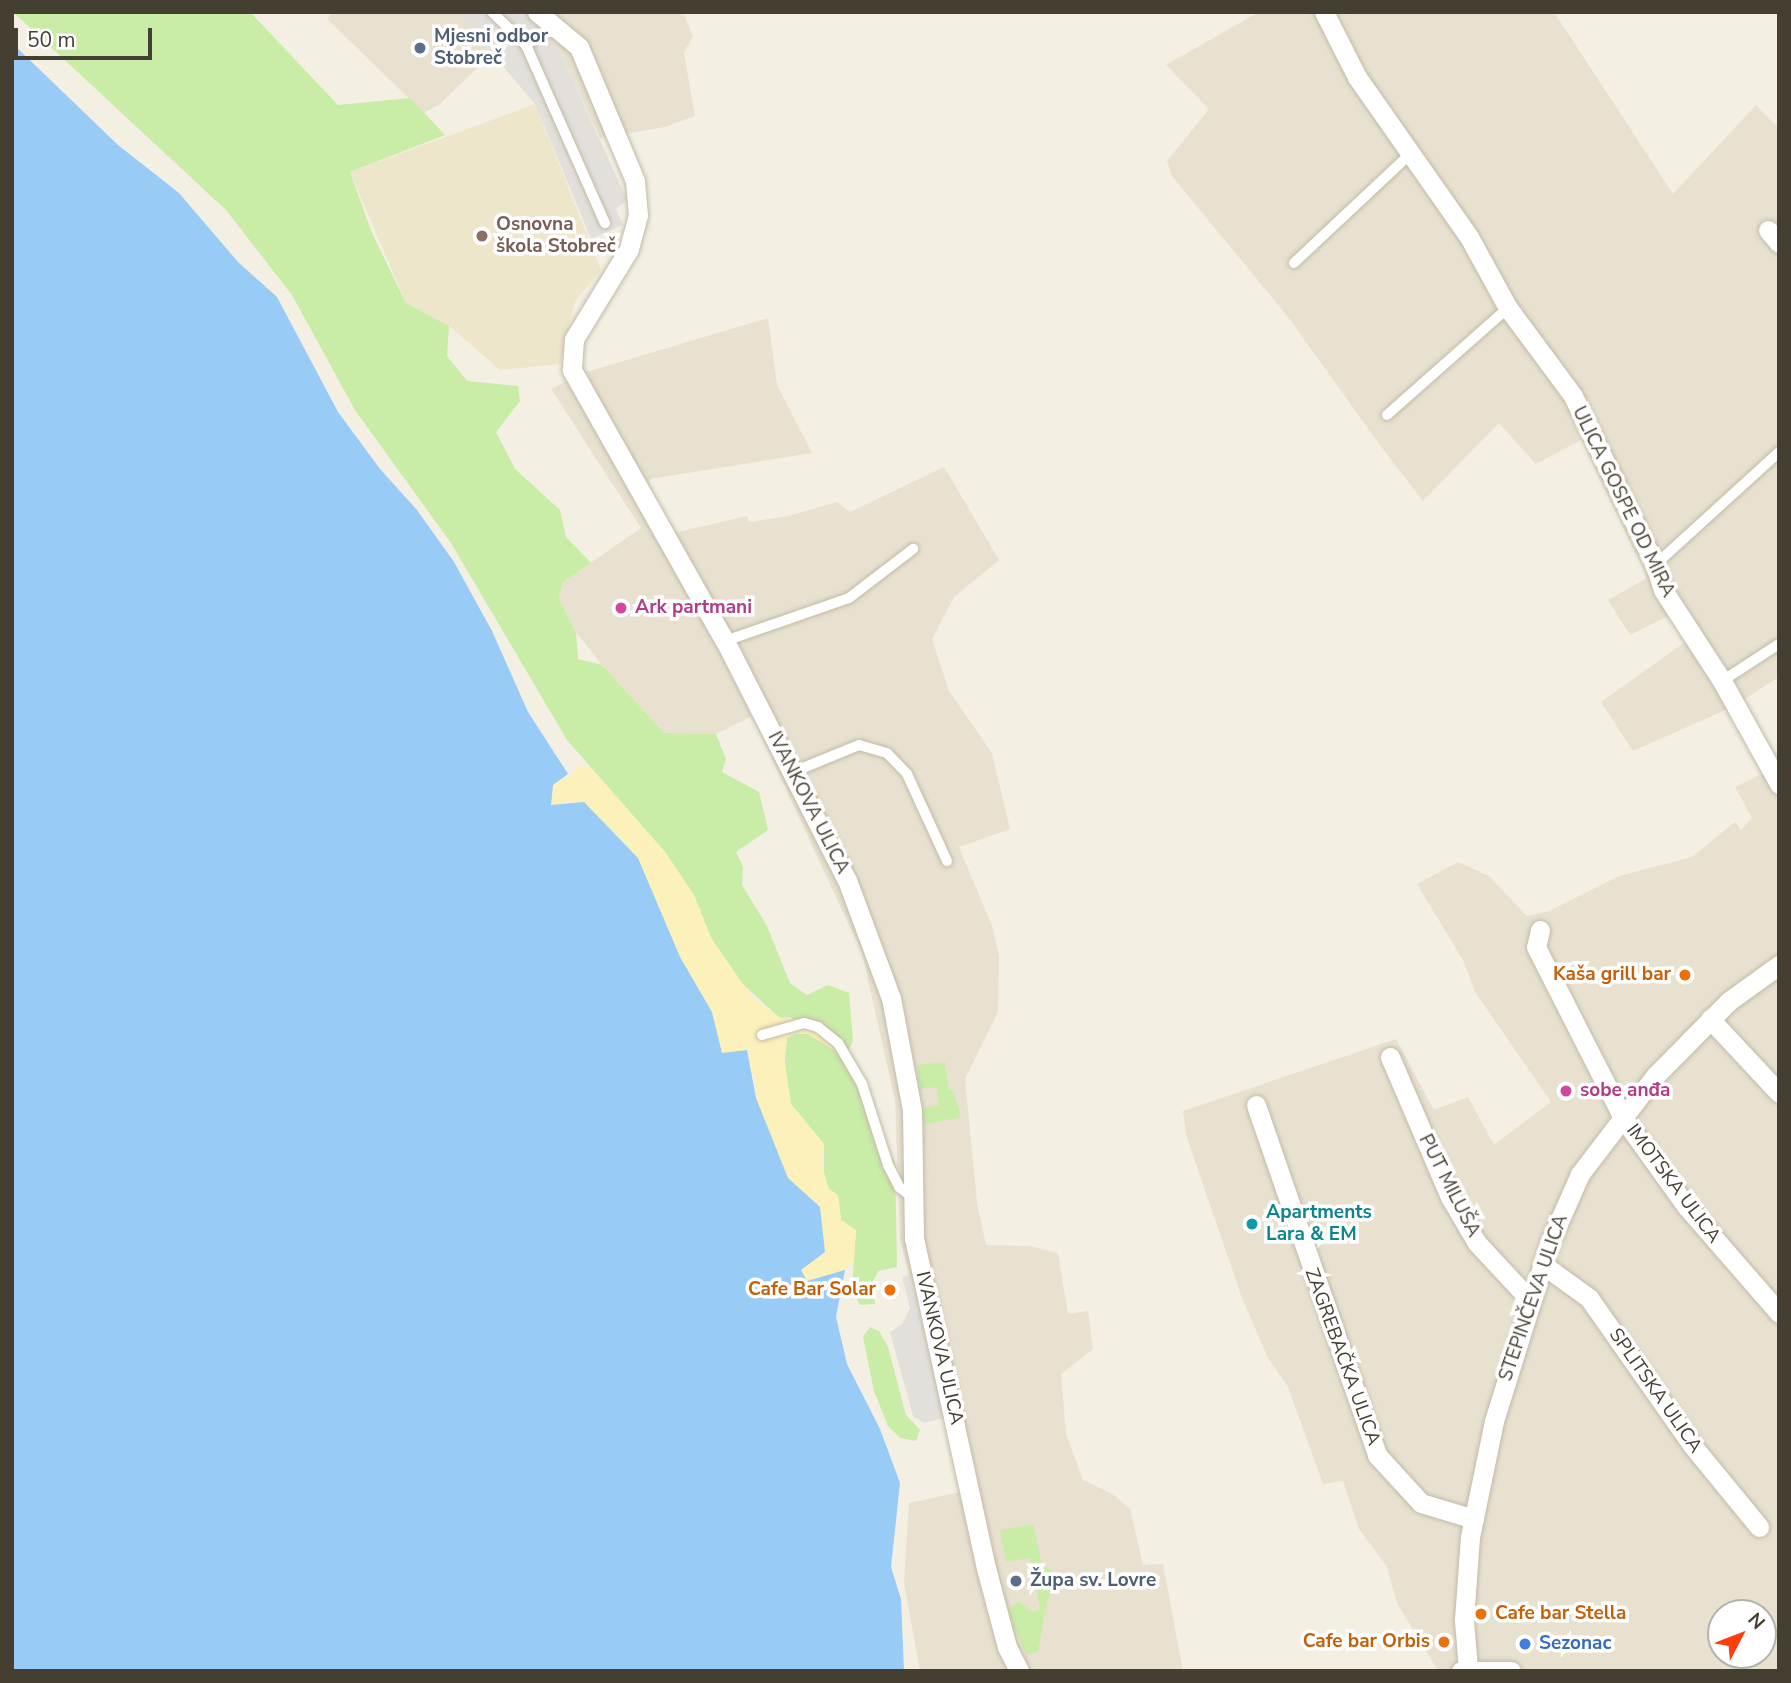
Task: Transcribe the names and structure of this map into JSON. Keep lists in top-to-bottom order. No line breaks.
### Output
{"streets":{"street":["ULICA GOSPE OD MIRA","IVANKOVA ULICA","IMOTSKA ULICA","PUT MILUŠA","STEPINČEVA ULICA","ZAGREBAČKA ULICA","SPLITSKA ULICA"]},"crossings":[["IMOTSKA ULICA","STEPINČEVA ULICA"],["PUT MILUŠA","STEPINČEVA ULICA"],["STEPINČEVA ULICA","ZAGREBAČKA ULICA"],["STEPINČEVA ULICA","SPLITSKA ULICA"]],"places":["Mjesni odbor Stobreč","Osnovna škola Stobreč","Ark partmani","Kaša grill bar","sobe anđa","Apartments Lara & EM","Cafe Bar Solar","Župa sv. Lovre","Cafe bar Stella","Cafe bar Orbis","Sezonac"],"scale_bar":"50 m","north":"top right"}
